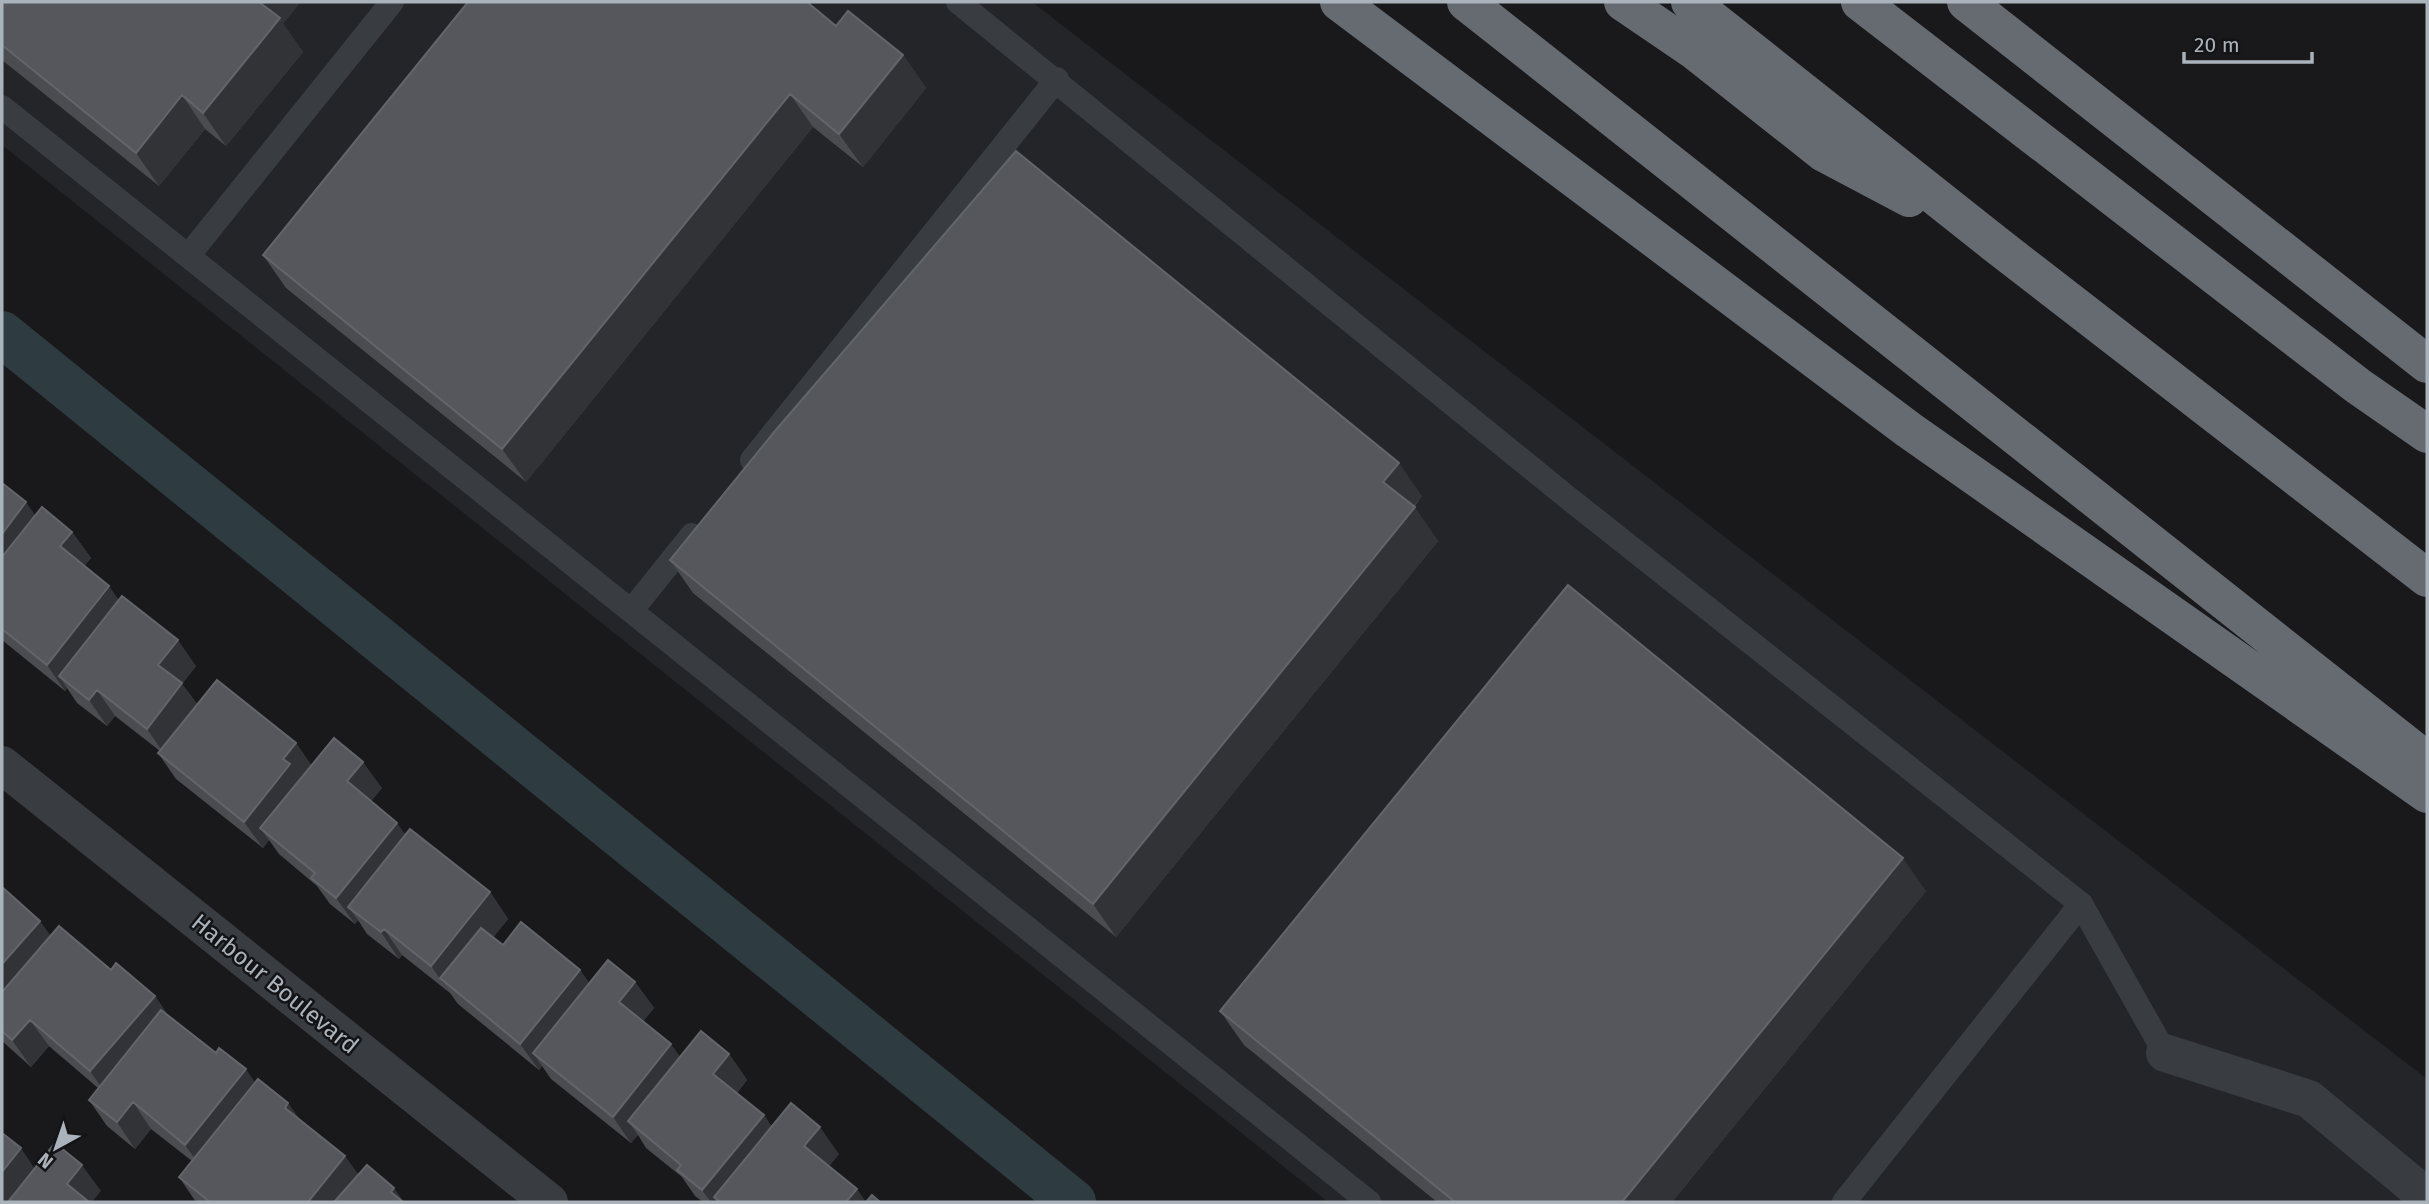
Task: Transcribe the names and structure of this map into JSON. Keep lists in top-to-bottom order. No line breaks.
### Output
{"streets":{"street":["Harbour Boulevard"]},"scale_bar":"20 m","north":"bottom left"}
